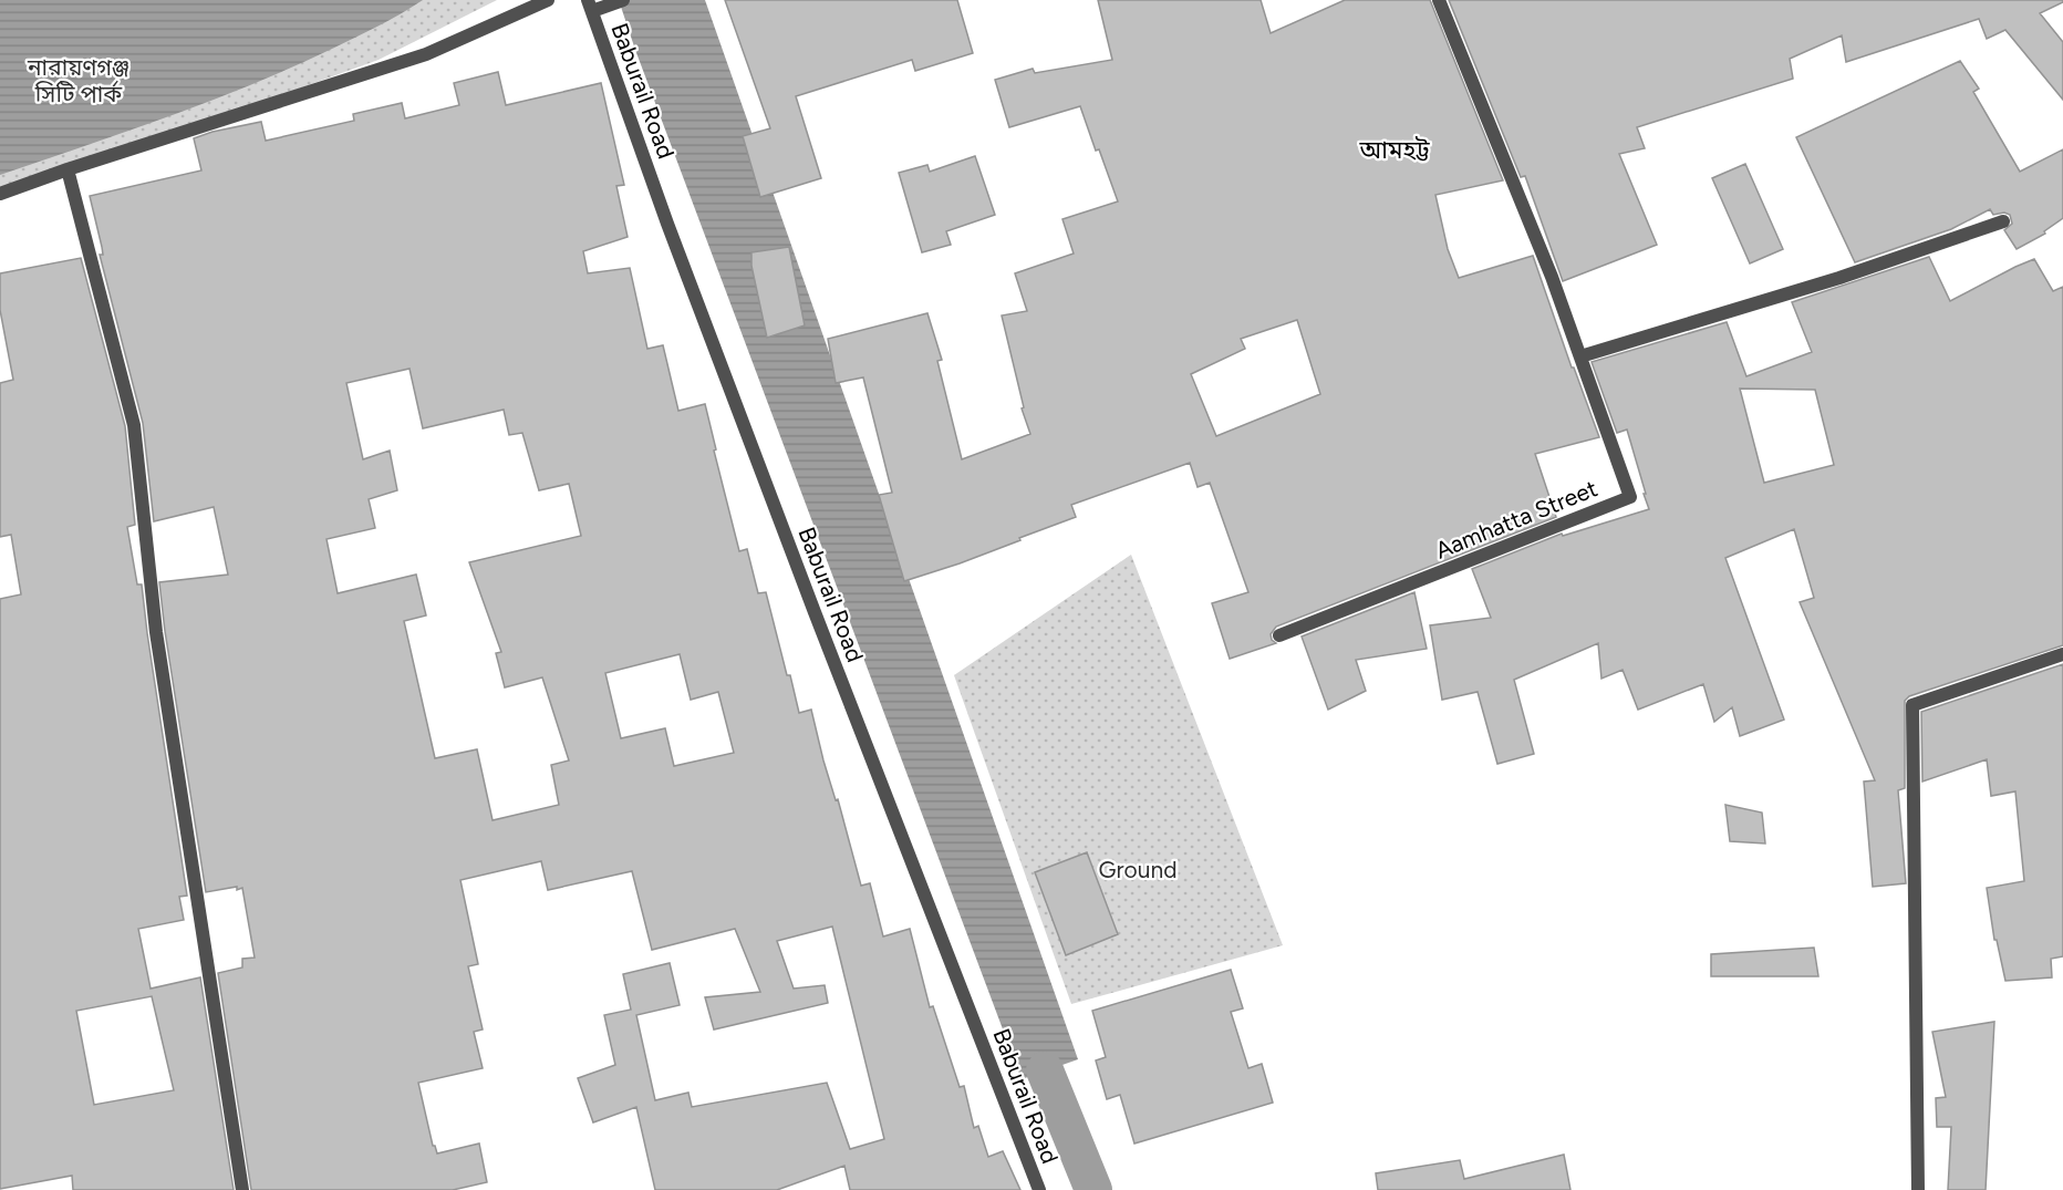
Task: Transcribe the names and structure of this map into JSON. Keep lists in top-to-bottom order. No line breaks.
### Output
{"streets":{"street":["Baburail Road","Aamhatta Street"]},"districts":["আমহট্ট"],"parks":["নারায়ণগঞ্জ সিটি পার্ক","Ground"]}
